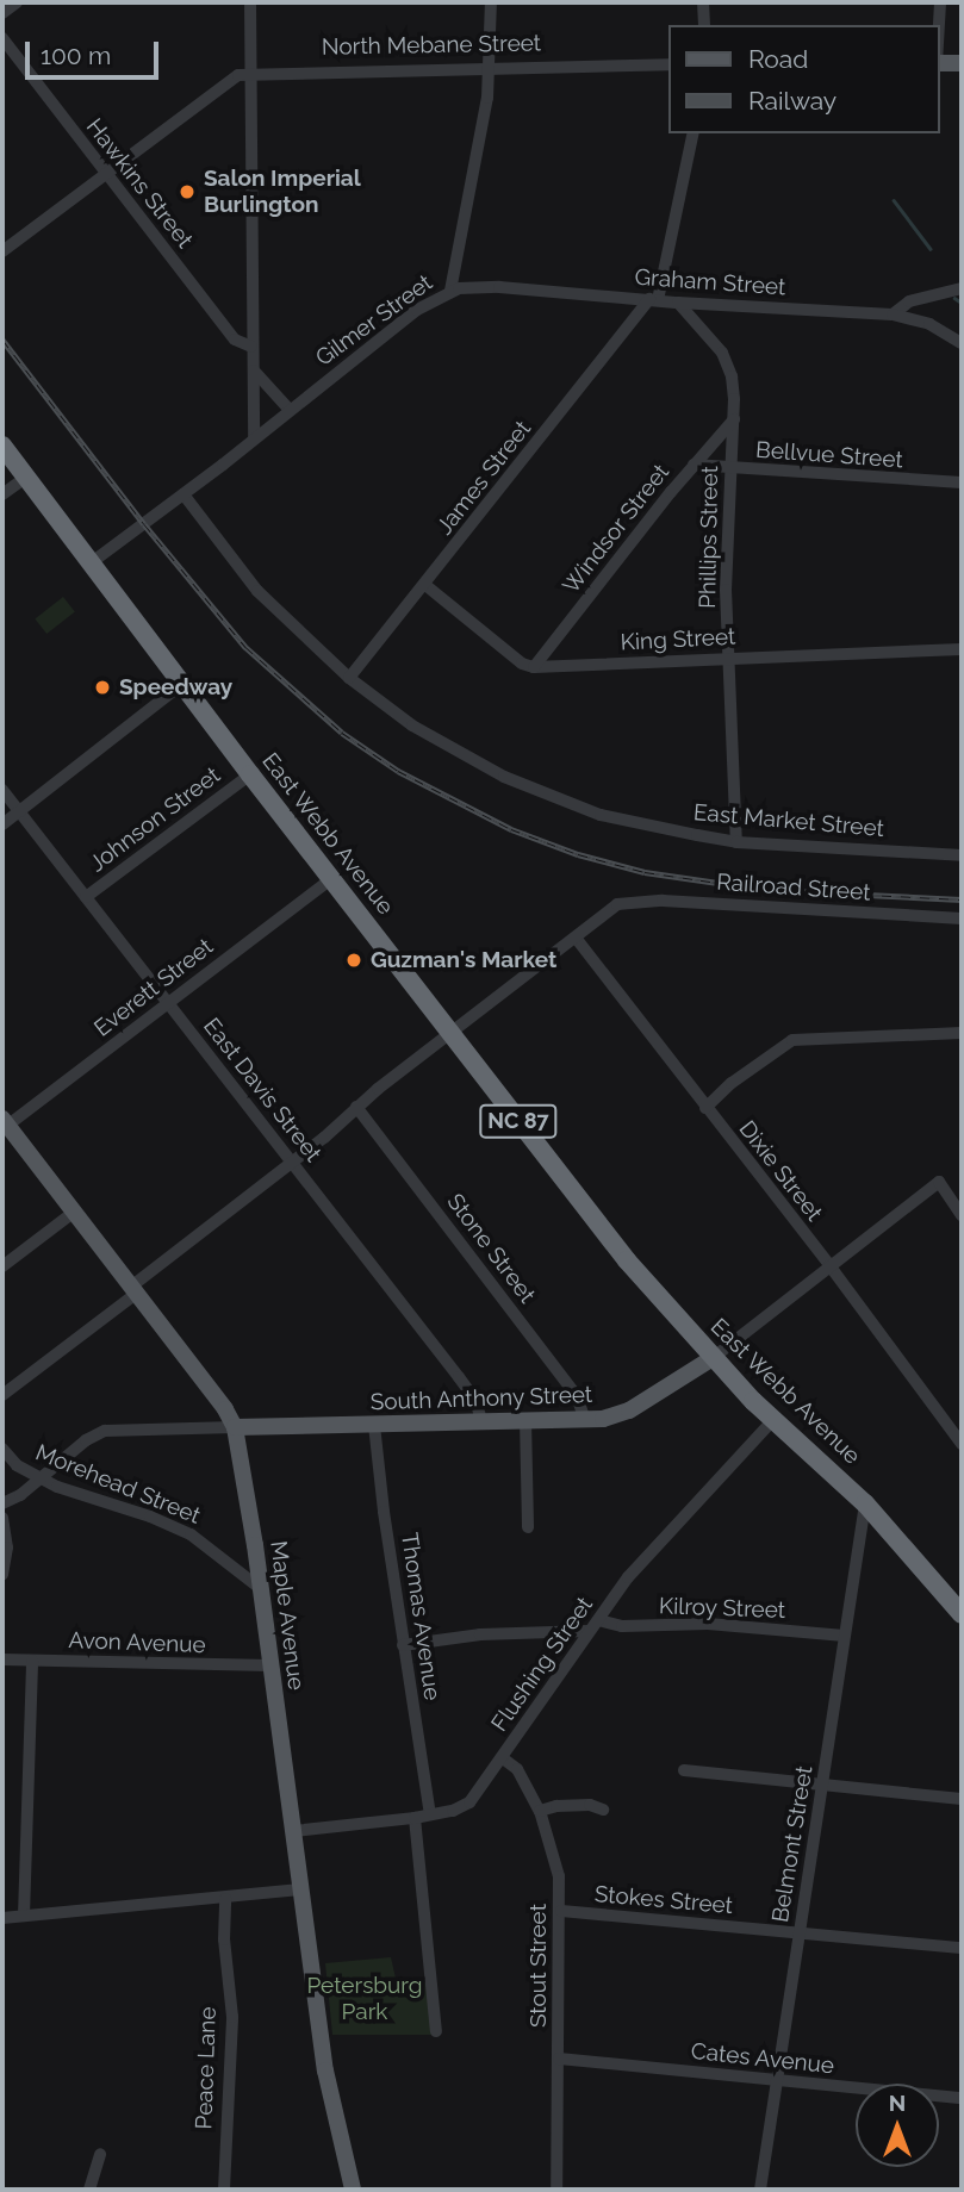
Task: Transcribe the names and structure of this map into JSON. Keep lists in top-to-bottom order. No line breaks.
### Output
{"streets":{"highway":["East Webb Avenue","NC 87"],"main road":["South Anthony Street","Maple Avenue"],"street":["North Mebane Street","Hawkins Street","Graham Street","Gilmer Street","Bellvue Street","James Street","Windsor Street","Phillips Street","King Street","Johnson Street","East Market Street","Railroad Street","Everett Street","East Davis Street","Dixie Street","Stone Street","Morehead Street","Kilroy Street","Thomas Avenue","Avon Avenue","Flushing Street","Belmont Street","Stokes Street","Stout Street","Cates Avenue","Peace Lane"]},"crossings":[["North Mebane Street","Hawkins Street"],["North Mebane Street","Gilmer Street"],["Graham Street","Gilmer Street"],["Graham Street","James Street"],["Graham Street","Phillips Street"],["Gilmer Street","East Market Street"],["Gilmer Street","East Webb Avenue"],["Bellvue Street","Windsor Street"],["Bellvue Street","Phillips Street"],["James Street","East Market Street"],["Windsor Street","Phillips Street"],["Windsor Street","King Street"],["Phillips Street","King Street"],["Phillips Street","East Market Street"],["Johnson Street","East Webb Avenue"],["Johnson Street","East Davis Street"],["East Webb Avenue","Everett Street"],["East Webb Avenue","South Anthony Street"],["East Webb Avenue","Flushing Street"],["East Webb Avenue","Belmont Street"],["Railroad Street","Dixie Street"],["Everett Street","East Davis Street"],["Everett Street","Maple Avenue"],["East Davis Street","South Anthony Street"],["Stone Street","South Anthony Street"],["South Anthony Street","Maple Avenue"],["South Anthony Street","Thomas Avenue"],["Morehead Street","Maple Avenue"],["Kilroy Street","Thomas Avenue"],["Kilroy Street","Flushing Street"],["Kilroy Street","Belmont Street"],["Maple Avenue","Avon Avenue"],["Maple Avenue","Flushing Street"],["Thomas Avenue","Flushing Street"],["Flushing Street","Stout Street"],["Belmont Street","Stokes Street"],["Belmont Street","Cates Avenue"],["Stokes Street","Stout Street"],["Stout Street","Cates Avenue"]],"parks":["Petersburg Park"],"places":["Salon Imperial Burlington","Speedway","Guzman's Market"],"legend":["Road","Railway"],"scale_bar":"100 m","north":"top"}
